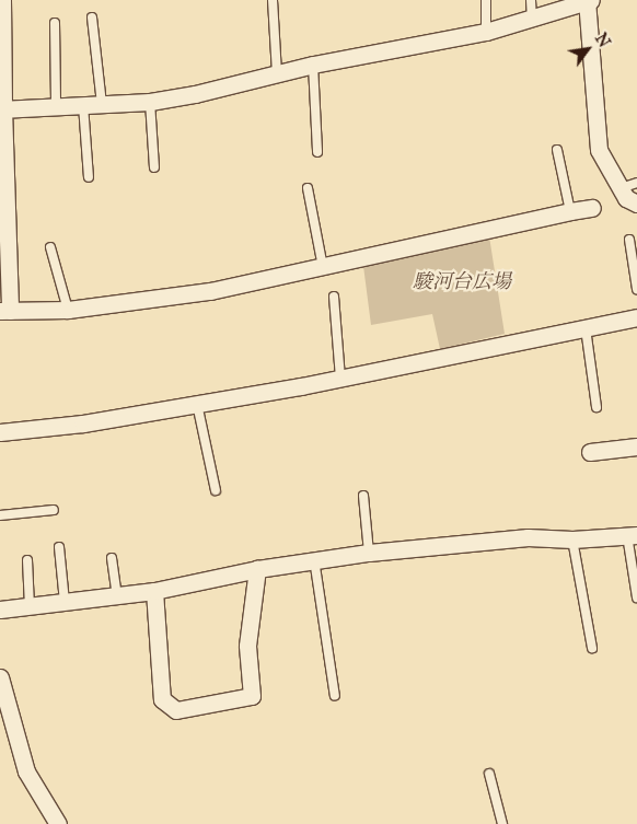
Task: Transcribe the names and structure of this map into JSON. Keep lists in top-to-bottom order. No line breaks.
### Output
{"parks":["駿河台広場"],"north":"top right"}
